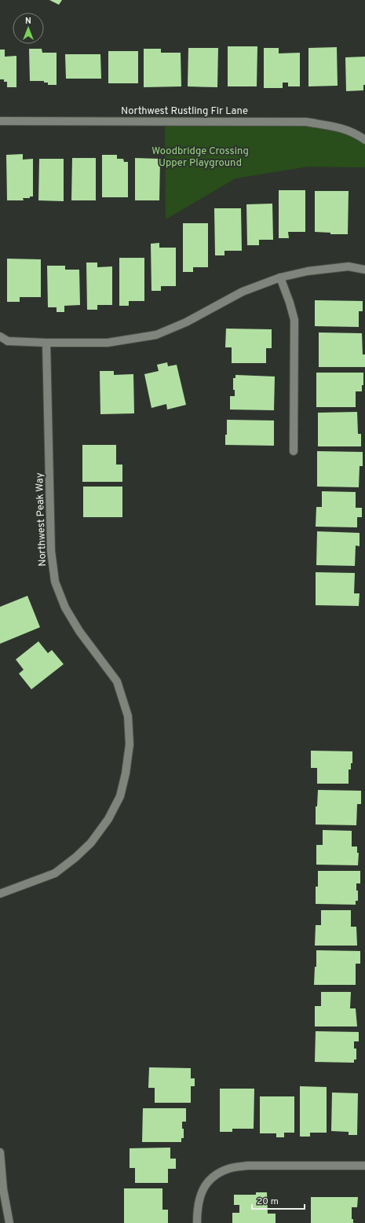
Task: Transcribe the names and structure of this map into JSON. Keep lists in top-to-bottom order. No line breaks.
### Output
{"streets":{"street":["Northwest Rustling Fir Lane","Northwest Peak Way"]},"parks":["Woodbridge Crossing Upper Playground"],"scale_bar":"20 m","north":"top"}
